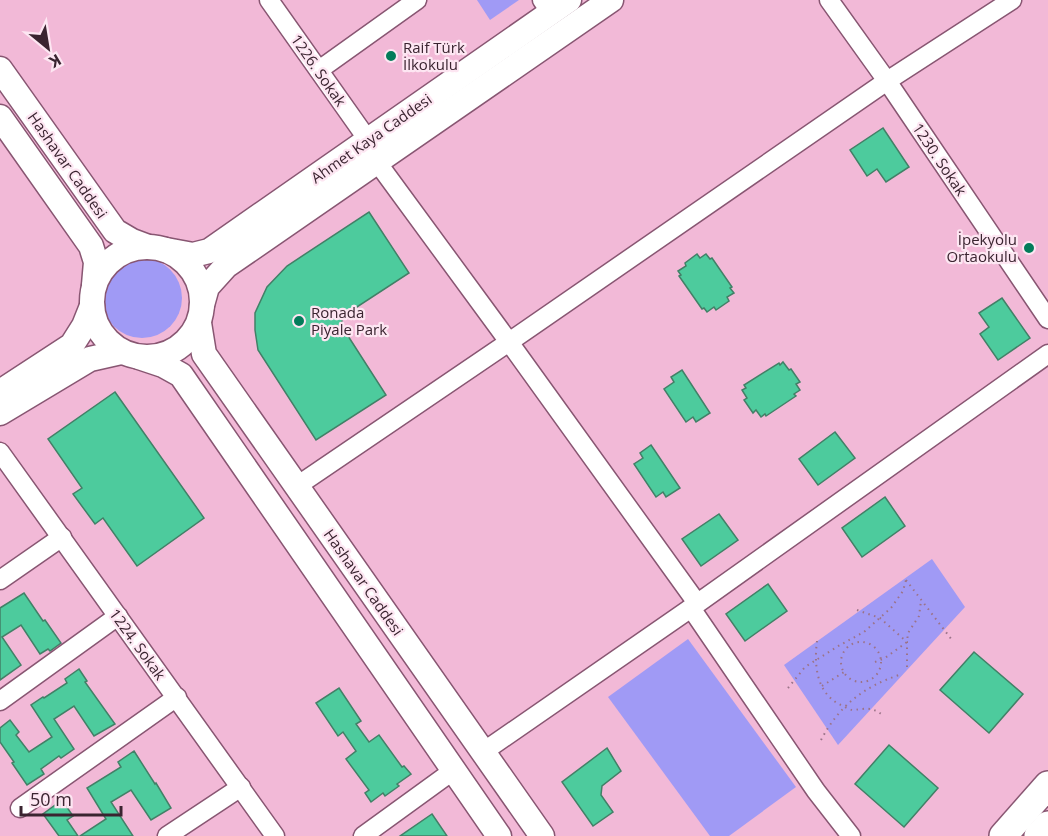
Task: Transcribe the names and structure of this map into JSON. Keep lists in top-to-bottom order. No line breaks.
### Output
{"streets":{"main road":["Ahmet Kaya Caddesi","Hashavar Caddesi"],"street":["1226. Sokak","1230. Sokak","1224. Sokak"]},"crossings":[["1226. Sokak","Ahmet Kaya Caddesi"],["Ahmet Kaya Caddesi","Hashavar Caddesi"]],"places":["Raif Türk İlkokulu","İpekyolu Ortaokulu","Ronada Piyale Park"],"scale_bar":"50 m","north":"bottom right"}
